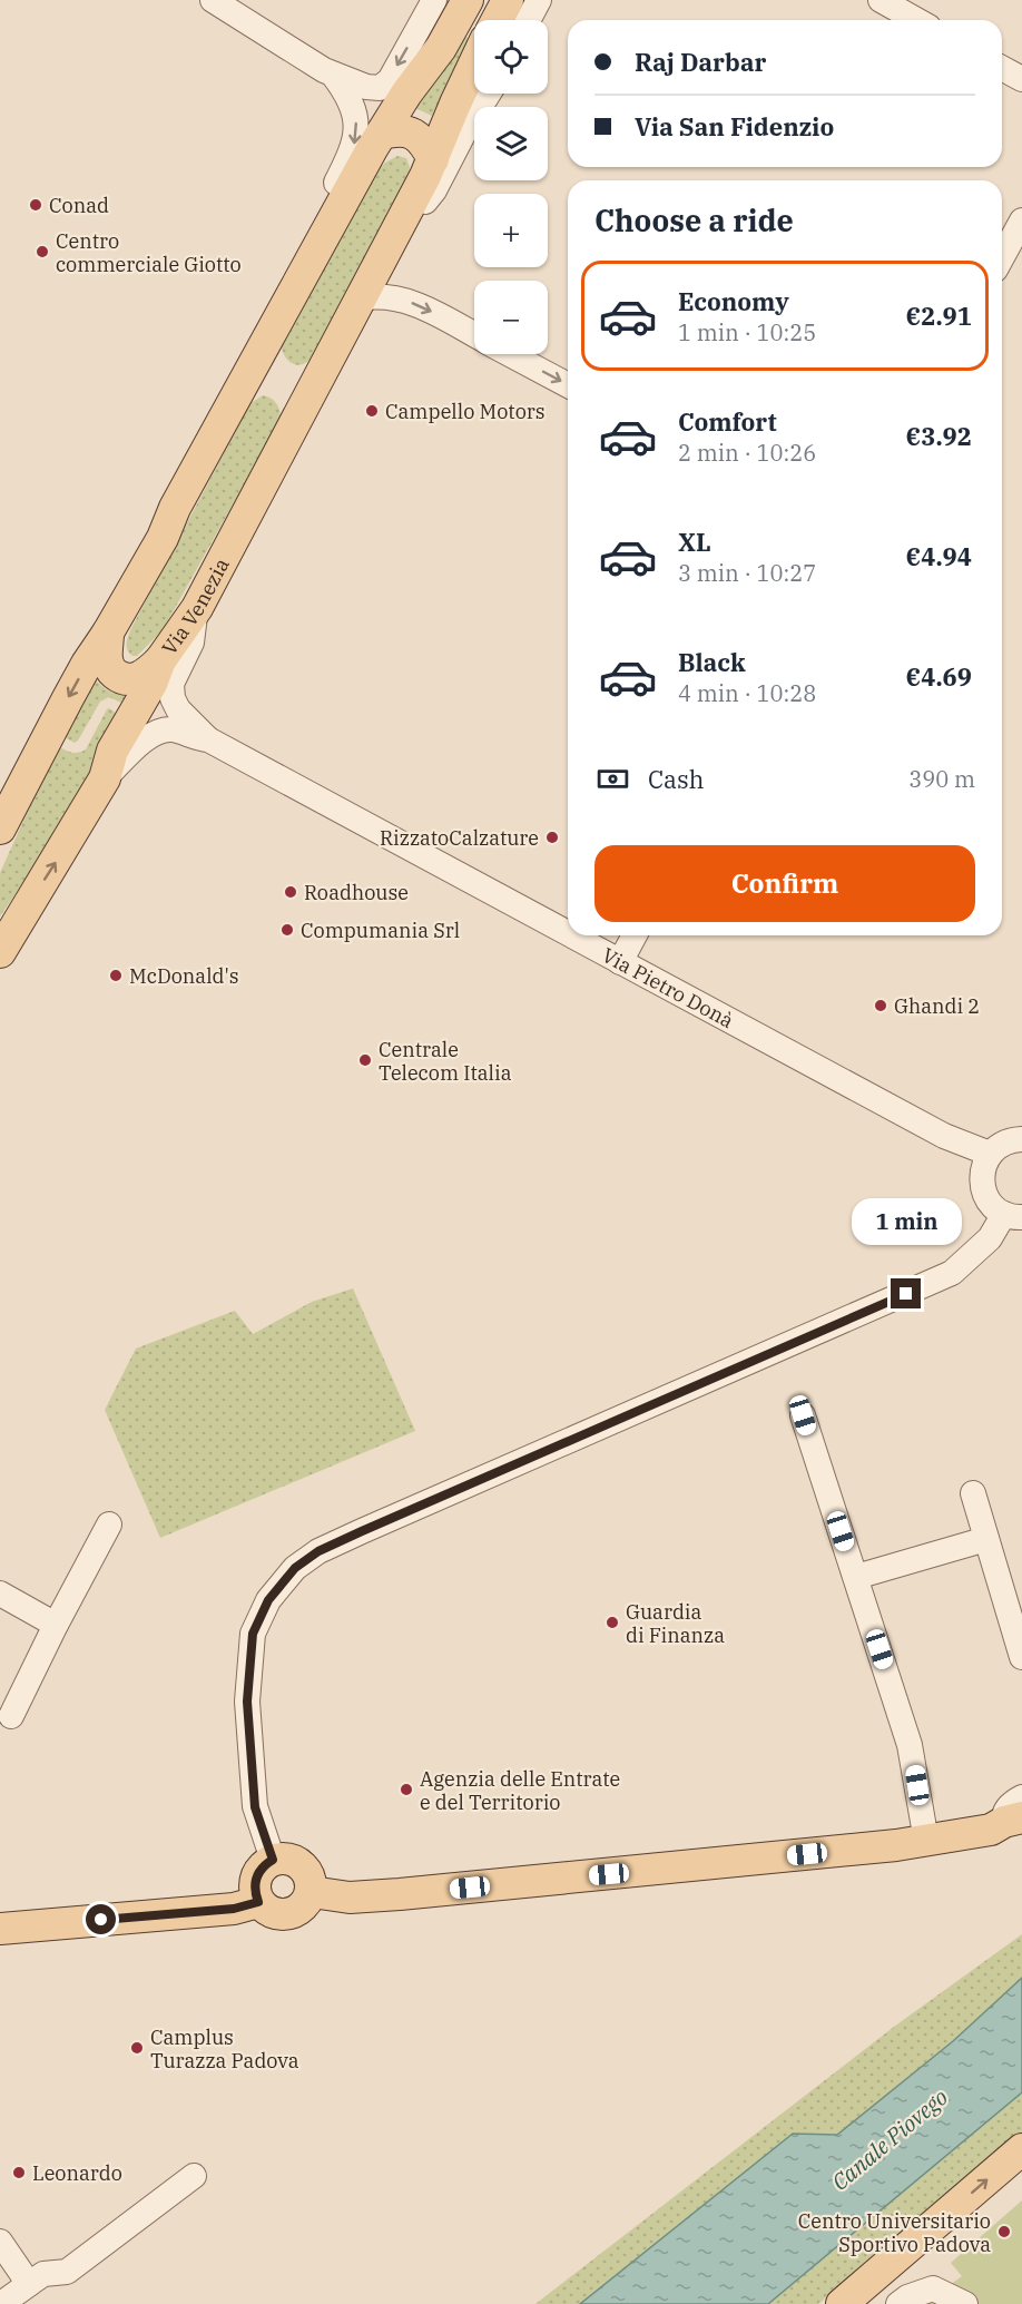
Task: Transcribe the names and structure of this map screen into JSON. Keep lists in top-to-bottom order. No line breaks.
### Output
{"streets":{"main road":["Via Venezia"],"street":["Via Pietro Donà"]},"crossings":[["Via Venezia","Via Pietro Donà"]],"water":["Canale Piovego"],"places":["Conad","Centro commerciale Giotto","Campello Motors","RizzatoCalzature","Roadhouse","Compumania Srl","McDonald's","Ghandi 2","Centrale Telecom Italia","Guardia di Finanza","Agenzia delle Entrate e del Territorio","Camplus Turazza Padova","Leonardo","Centro Universitario Sportivo Padova"],"page":{"map_buttons":["+","−"],"banner":["Raj Darbar","Via San Fidenzio"],"heading":"Choose a ride","list":[{"name":"Economy","note":"1 min · 10:25","value":"€2.91"},{"name":"Comfort","note":"2 min · 10:26","value":"€3.92"},{"name":"XL","note":"3 min · 10:27","value":"€4.94"},{"name":"Black","note":"4 min · 10:28","value":"€4.69"}],"pay":["Cash","390 m"],"buttons":"Confirm","bubble":"1 min"}}
